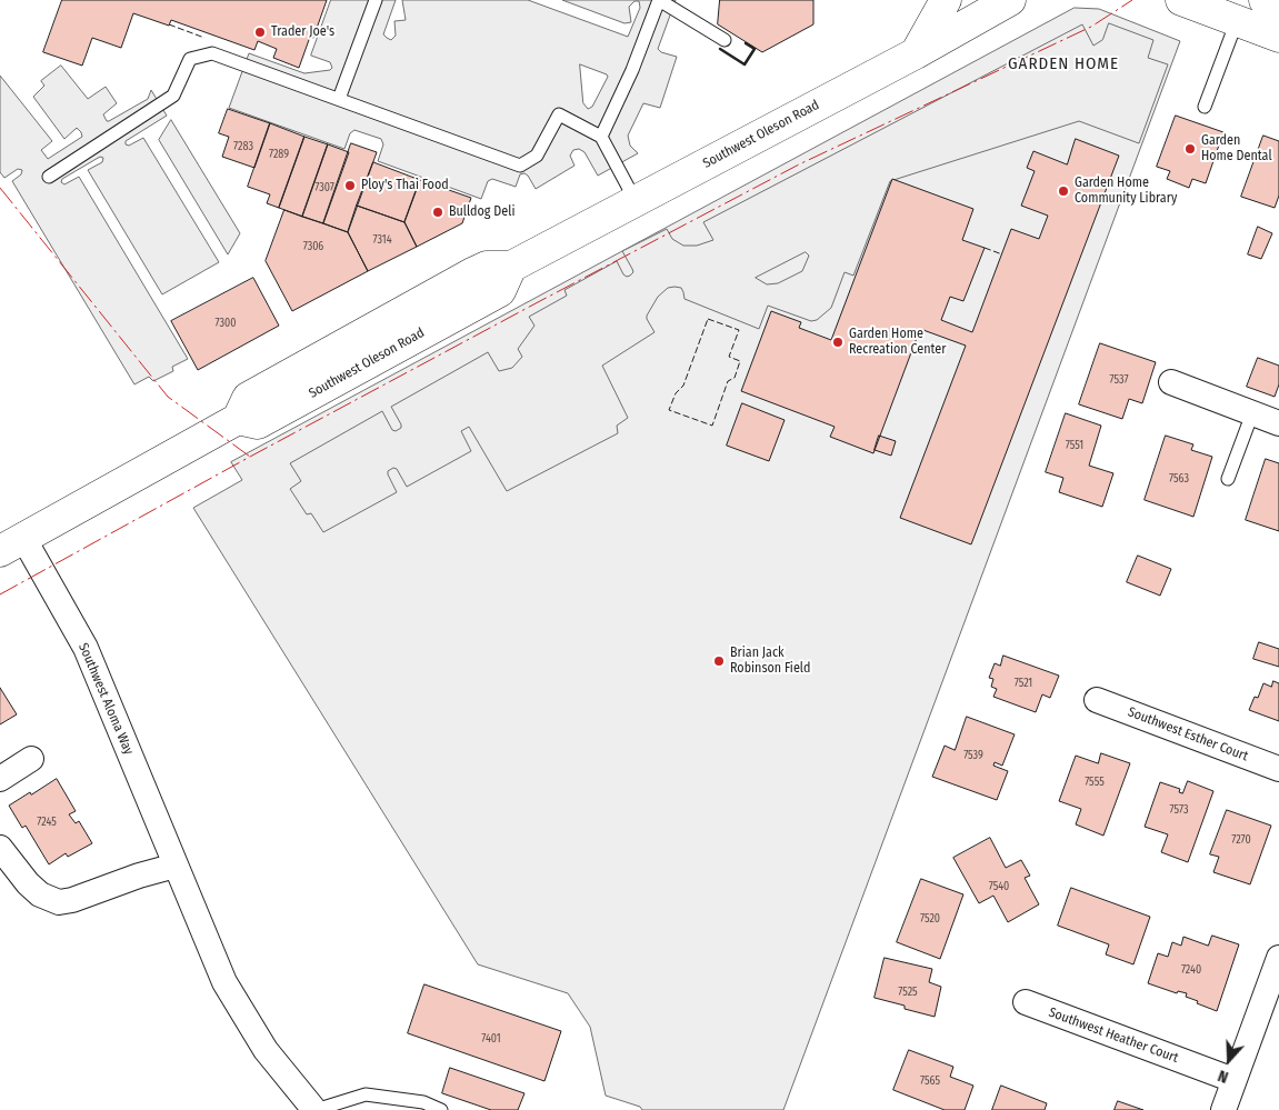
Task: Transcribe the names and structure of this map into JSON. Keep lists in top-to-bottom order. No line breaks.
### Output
{"streets":{"main road":["Southwest Oleson Road"],"street":["Southwest Aloma Way","Southwest Esther Court","Southwest Heather Court"]},"crossings":[["Southwest Oleson Road","Southwest Aloma Way"]],"districts":["GARDEN HOME"],"places":["Trader Joe's","Garden Home Dental","Ploy's Thai Food","Garden Home Community Library","Bulldog Deli","Garden Home Recreation Center","Brian Jack Robinson Field"],"house_numbers":["7283","7289","7307","7314","7306","7300","7537","7551","7563","7521","7539","7555","7573","7245","7270","7540","7520","7240","7525","7401","7565"],"north":"bottom"}
